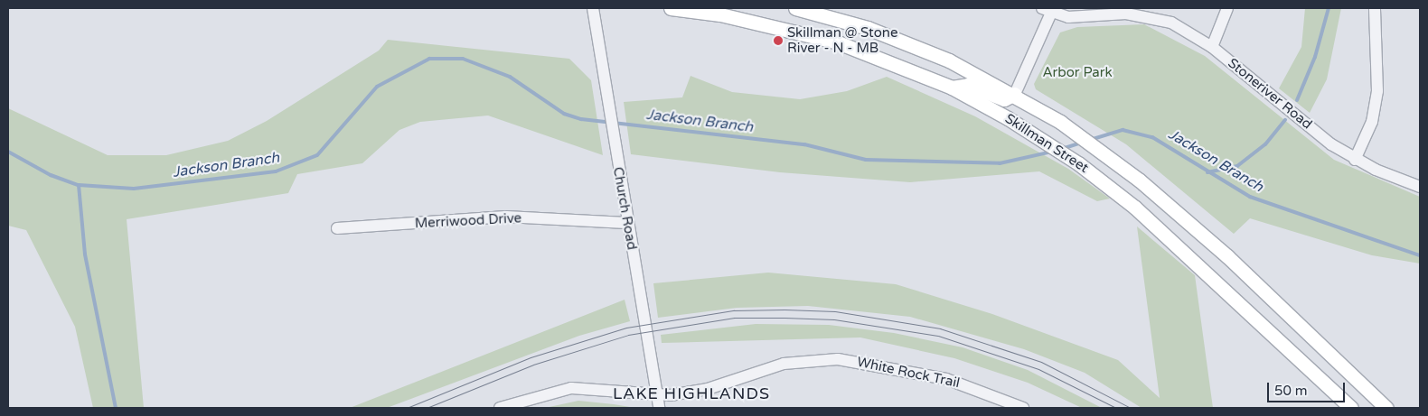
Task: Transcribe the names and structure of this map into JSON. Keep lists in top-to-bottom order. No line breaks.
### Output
{"streets":{"main road":["Skillman Street"],"street":["Stoneriver Road","Church Road","Merriwood Drive","White Rock Trail"]},"crossings":[["Church Road","Merriwood Drive"],["Church Road","White Rock Trail"]],"districts":["LAKE HIGHLANDS"],"water":["Jackson Branch"],"parks":["Arbor Park"],"places":["Skillman @ Stone River - N - MB"],"scale_bar":"50 m"}
